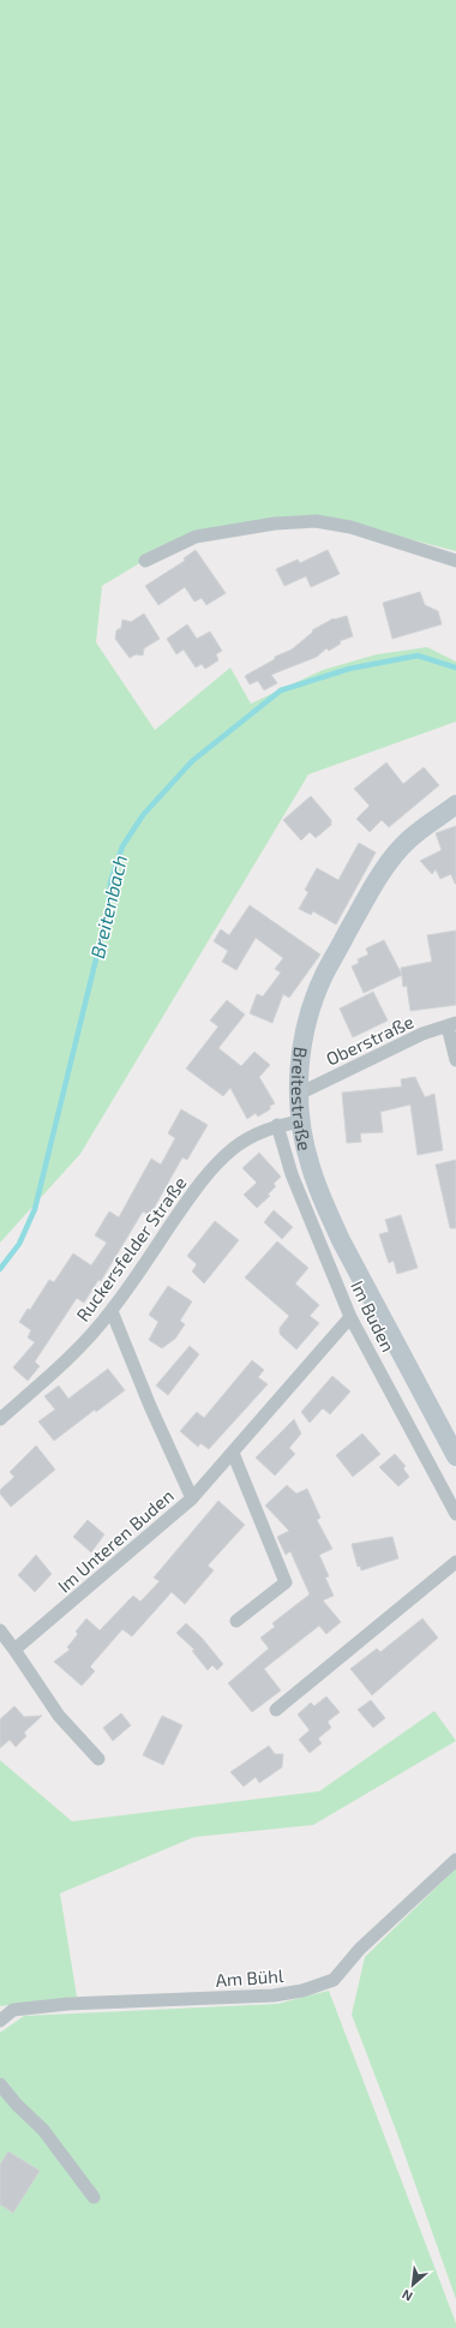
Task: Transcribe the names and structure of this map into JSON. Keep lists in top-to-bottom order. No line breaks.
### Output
{"streets":{"street":["Oberstraße","Breitestraße","Ruckersfelder Straße","Im Buden","Im Unteren Buden","Am Bühl"]},"crossings":[["Oberstraße","Breitestraße"],["Breitestraße","Ruckersfelder Straße"],["Ruckersfelder Straße","Im Buden"],["Im Buden","Im Unteren Buden"]],"water":["Breitenbach"],"north":"bottom left"}
